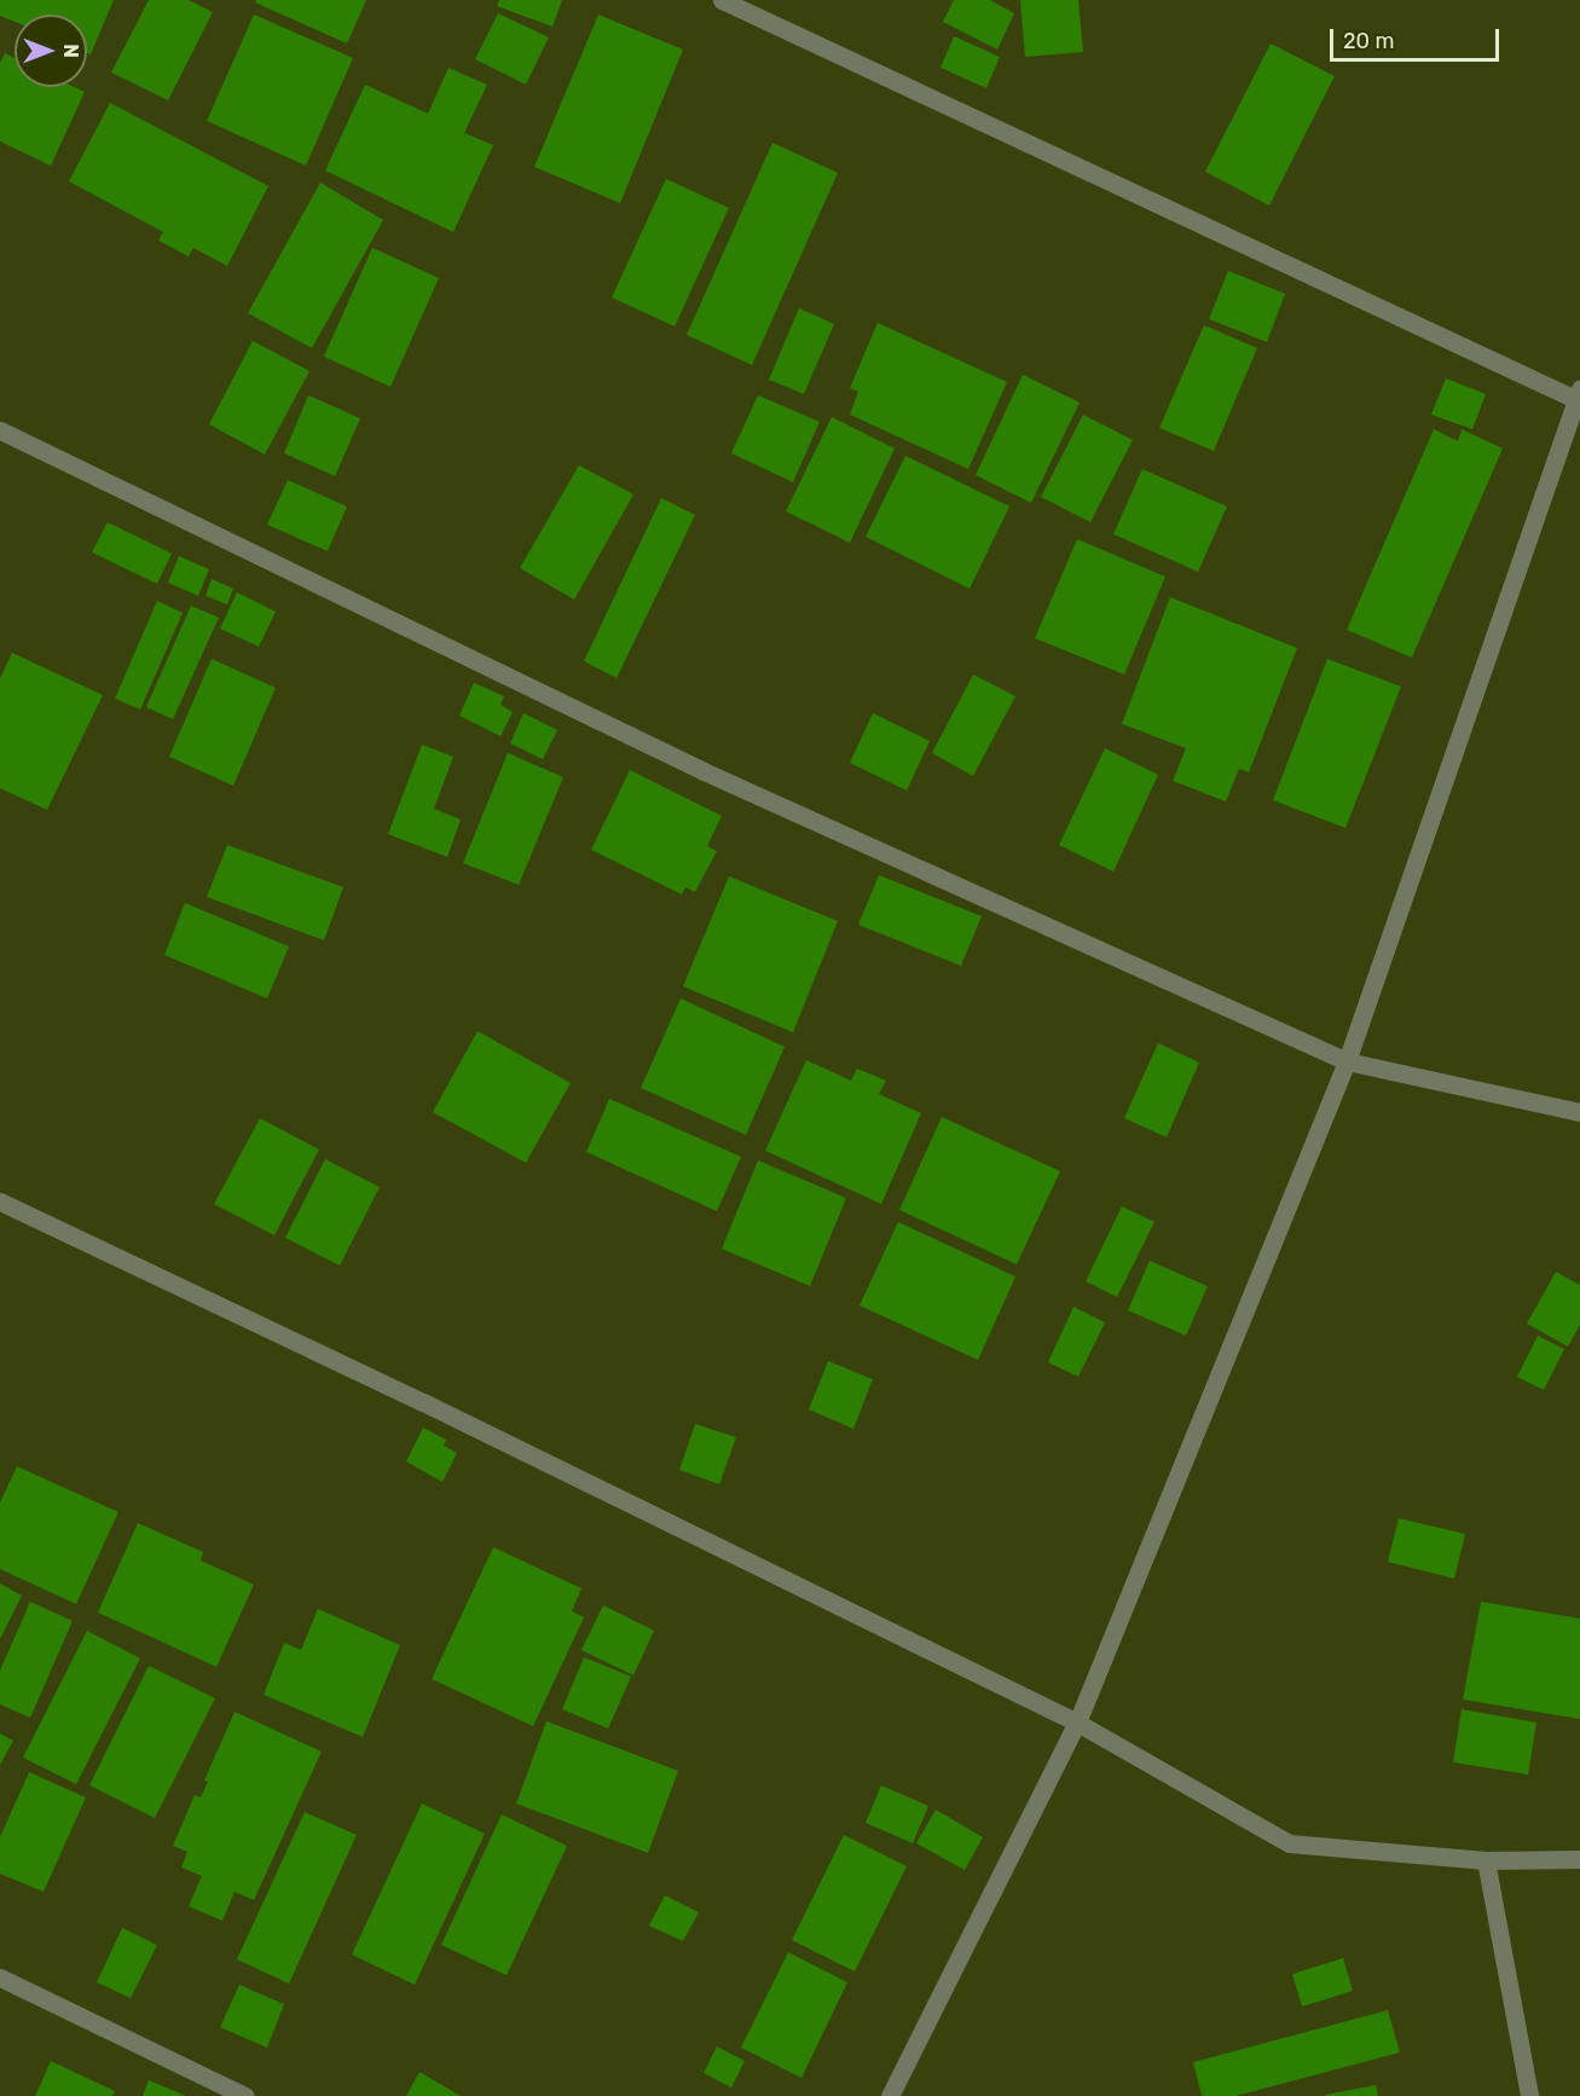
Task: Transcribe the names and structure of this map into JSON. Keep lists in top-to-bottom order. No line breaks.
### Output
{"scale_bar":"20 m","north":"right"}
